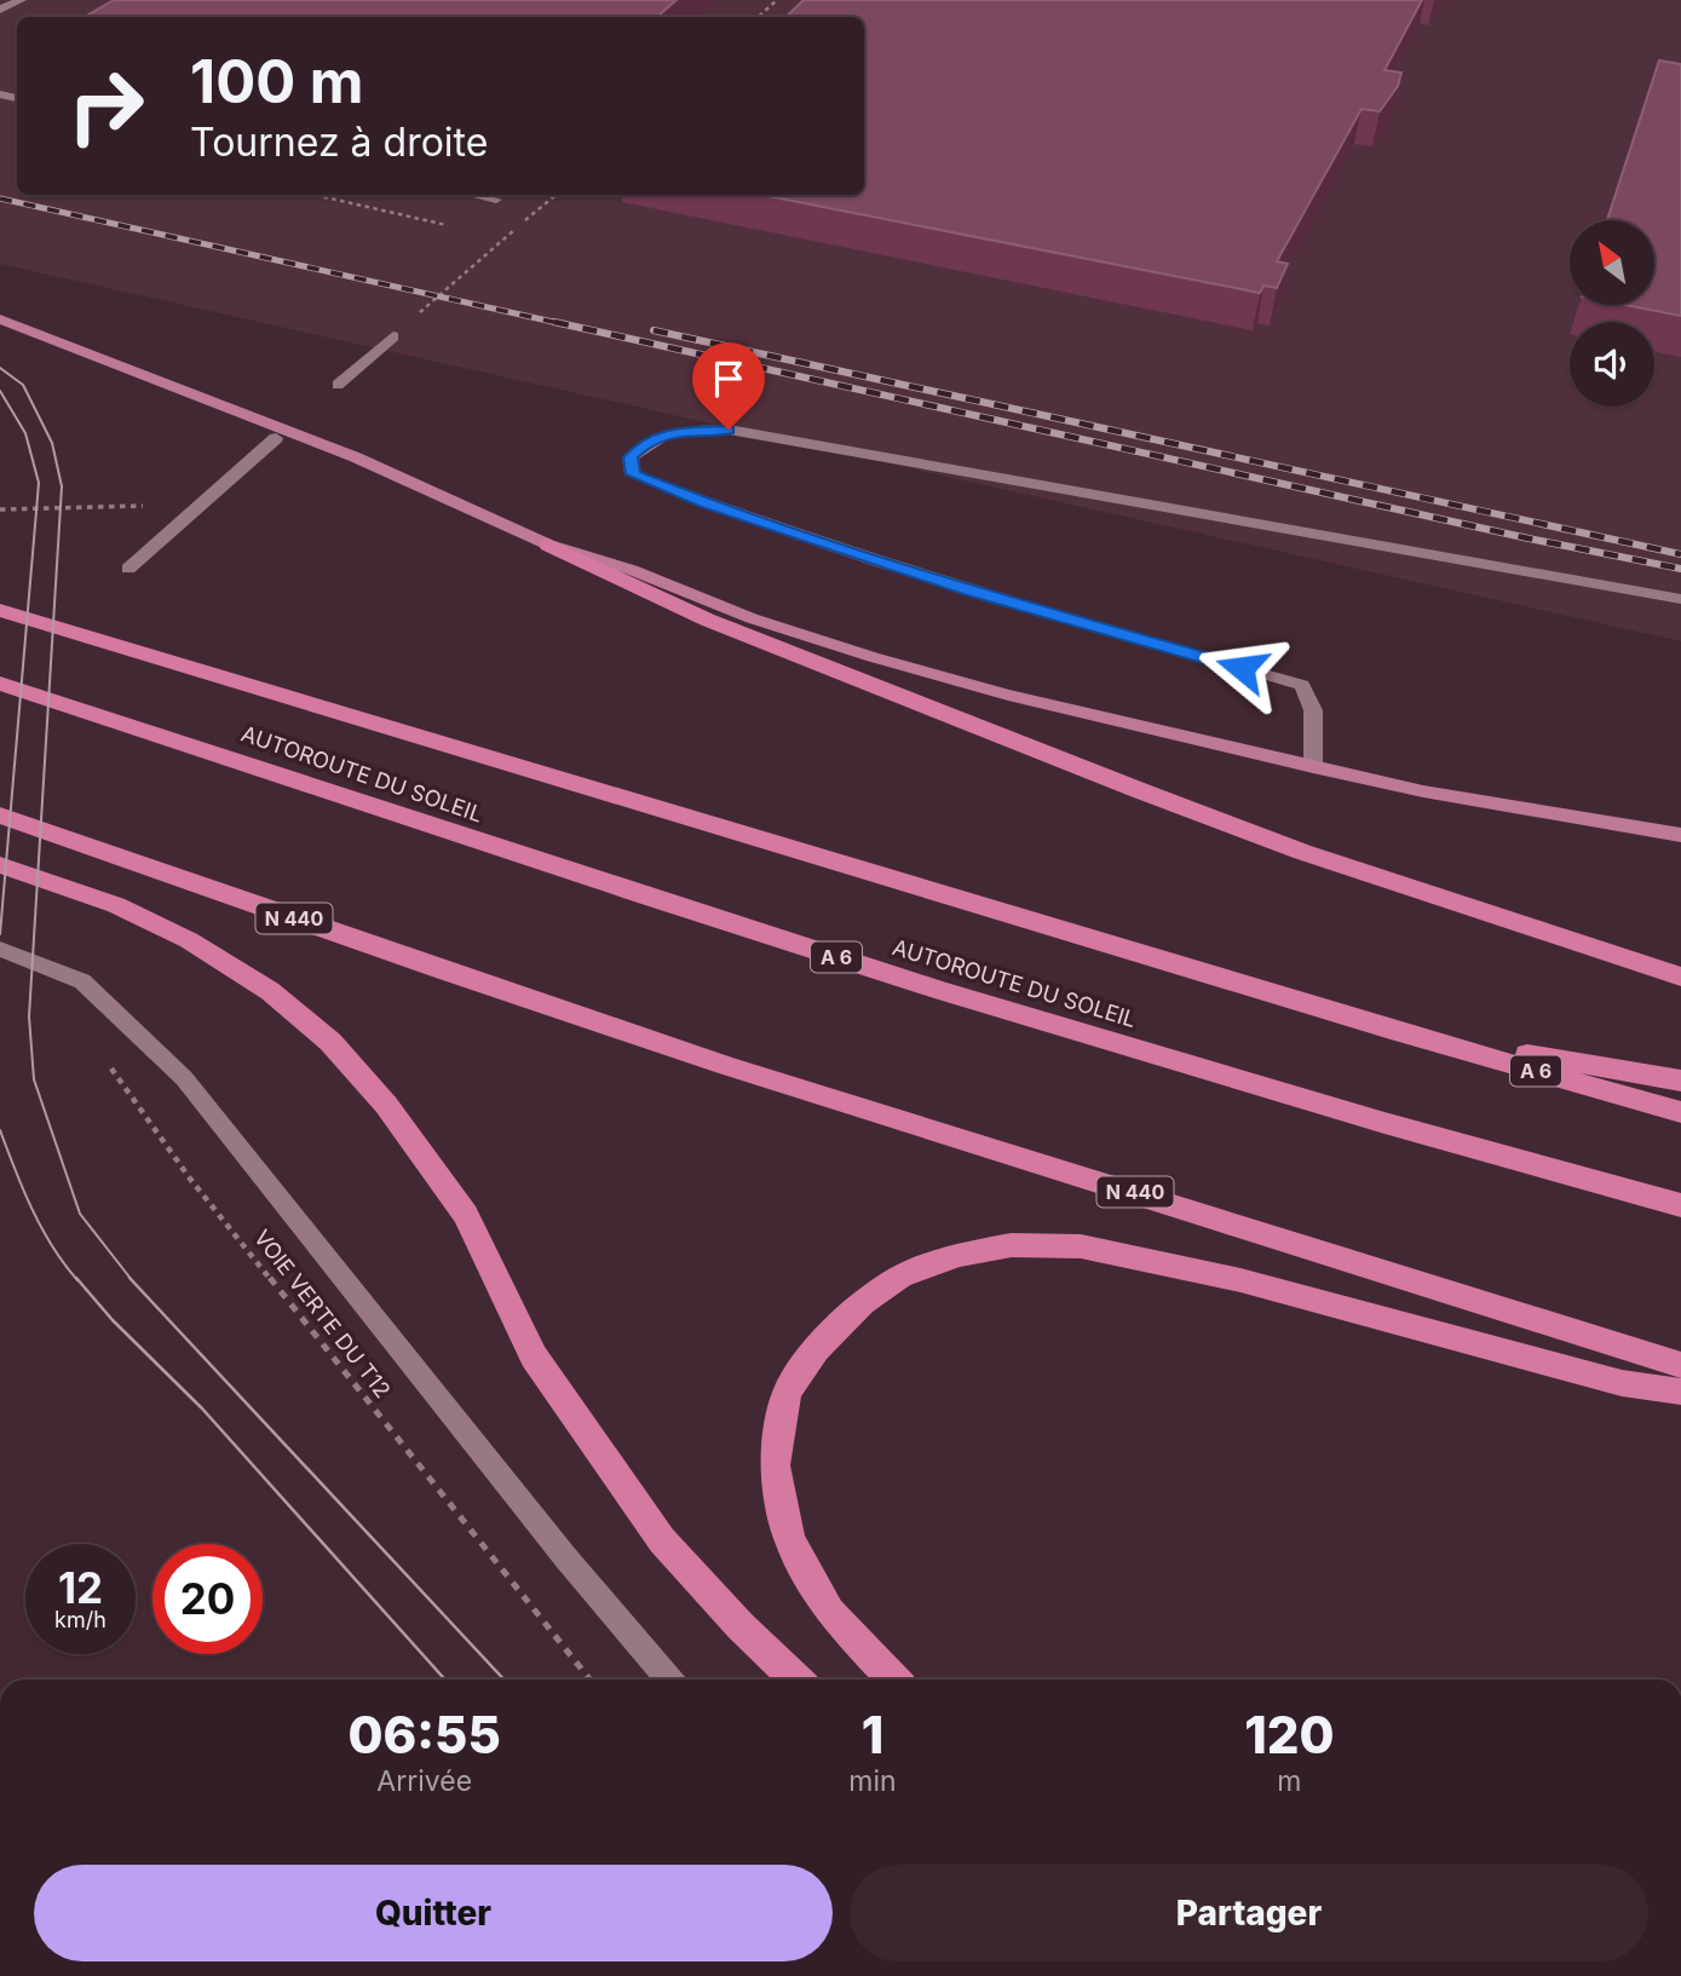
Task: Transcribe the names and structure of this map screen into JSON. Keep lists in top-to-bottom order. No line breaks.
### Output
{"streets":{"highway":["AUTOROUTE DU SOLEIL","N 440","A 6"],"path":["VOIE VERTE DU T12"]},"north":"top left","page":{"turn":["100 m","Tournez à droite"],"speed":"12 km/h","limit":"20","eta":["06:55","Arrivée","1","min","120","m"],"buttons":["Quitter","Partager"]}}
